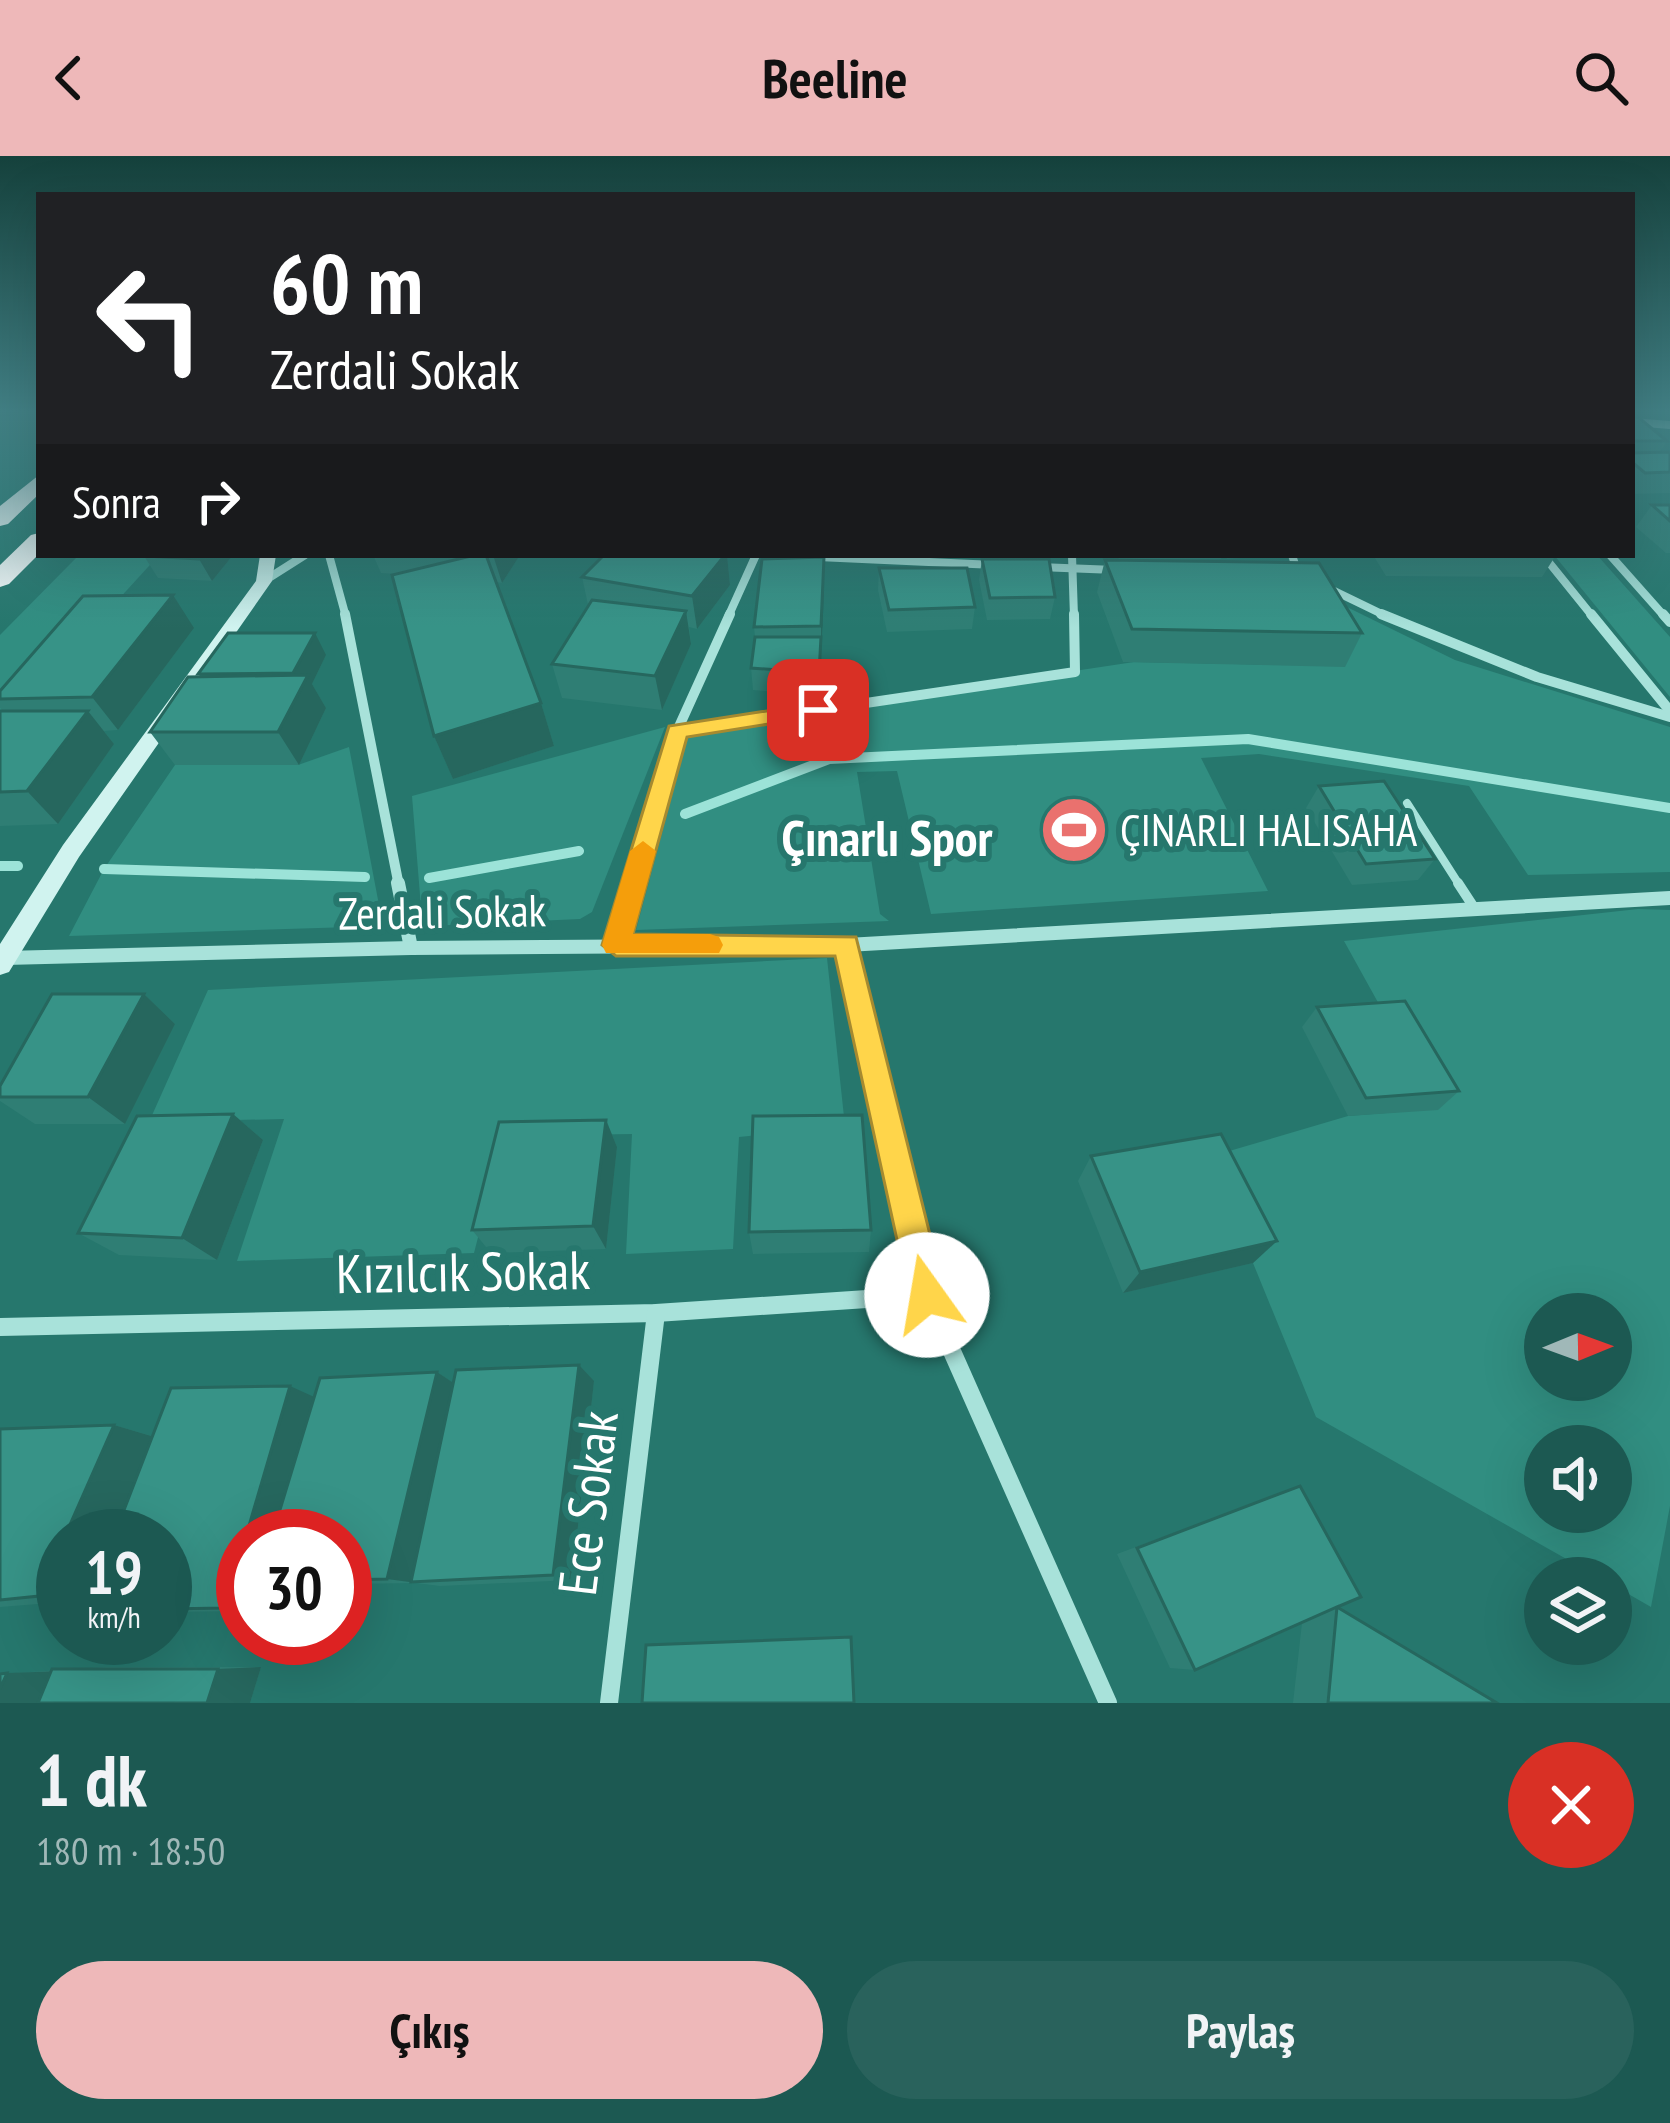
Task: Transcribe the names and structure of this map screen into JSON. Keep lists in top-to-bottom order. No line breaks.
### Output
{"streets":{"street":["Zerdali Sokak","Kızılcık Sokak","Ece Sokak"]},"crossings":[["Kızılcık Sokak","Ece Sokak"]],"districts":["Çınarlı Spor"],"places":{"sports":["ÇINARLI HALISAHA"]},"north":"right","page":{"header":"Beeline","turn":["60 m","Zerdali Sokak"],"then":"Sonra","speed":"19 km/h","limit":"30","heading":["1 dk","180 m · 18:50"],"buttons":["Çıkış","Paylaş"]}}
